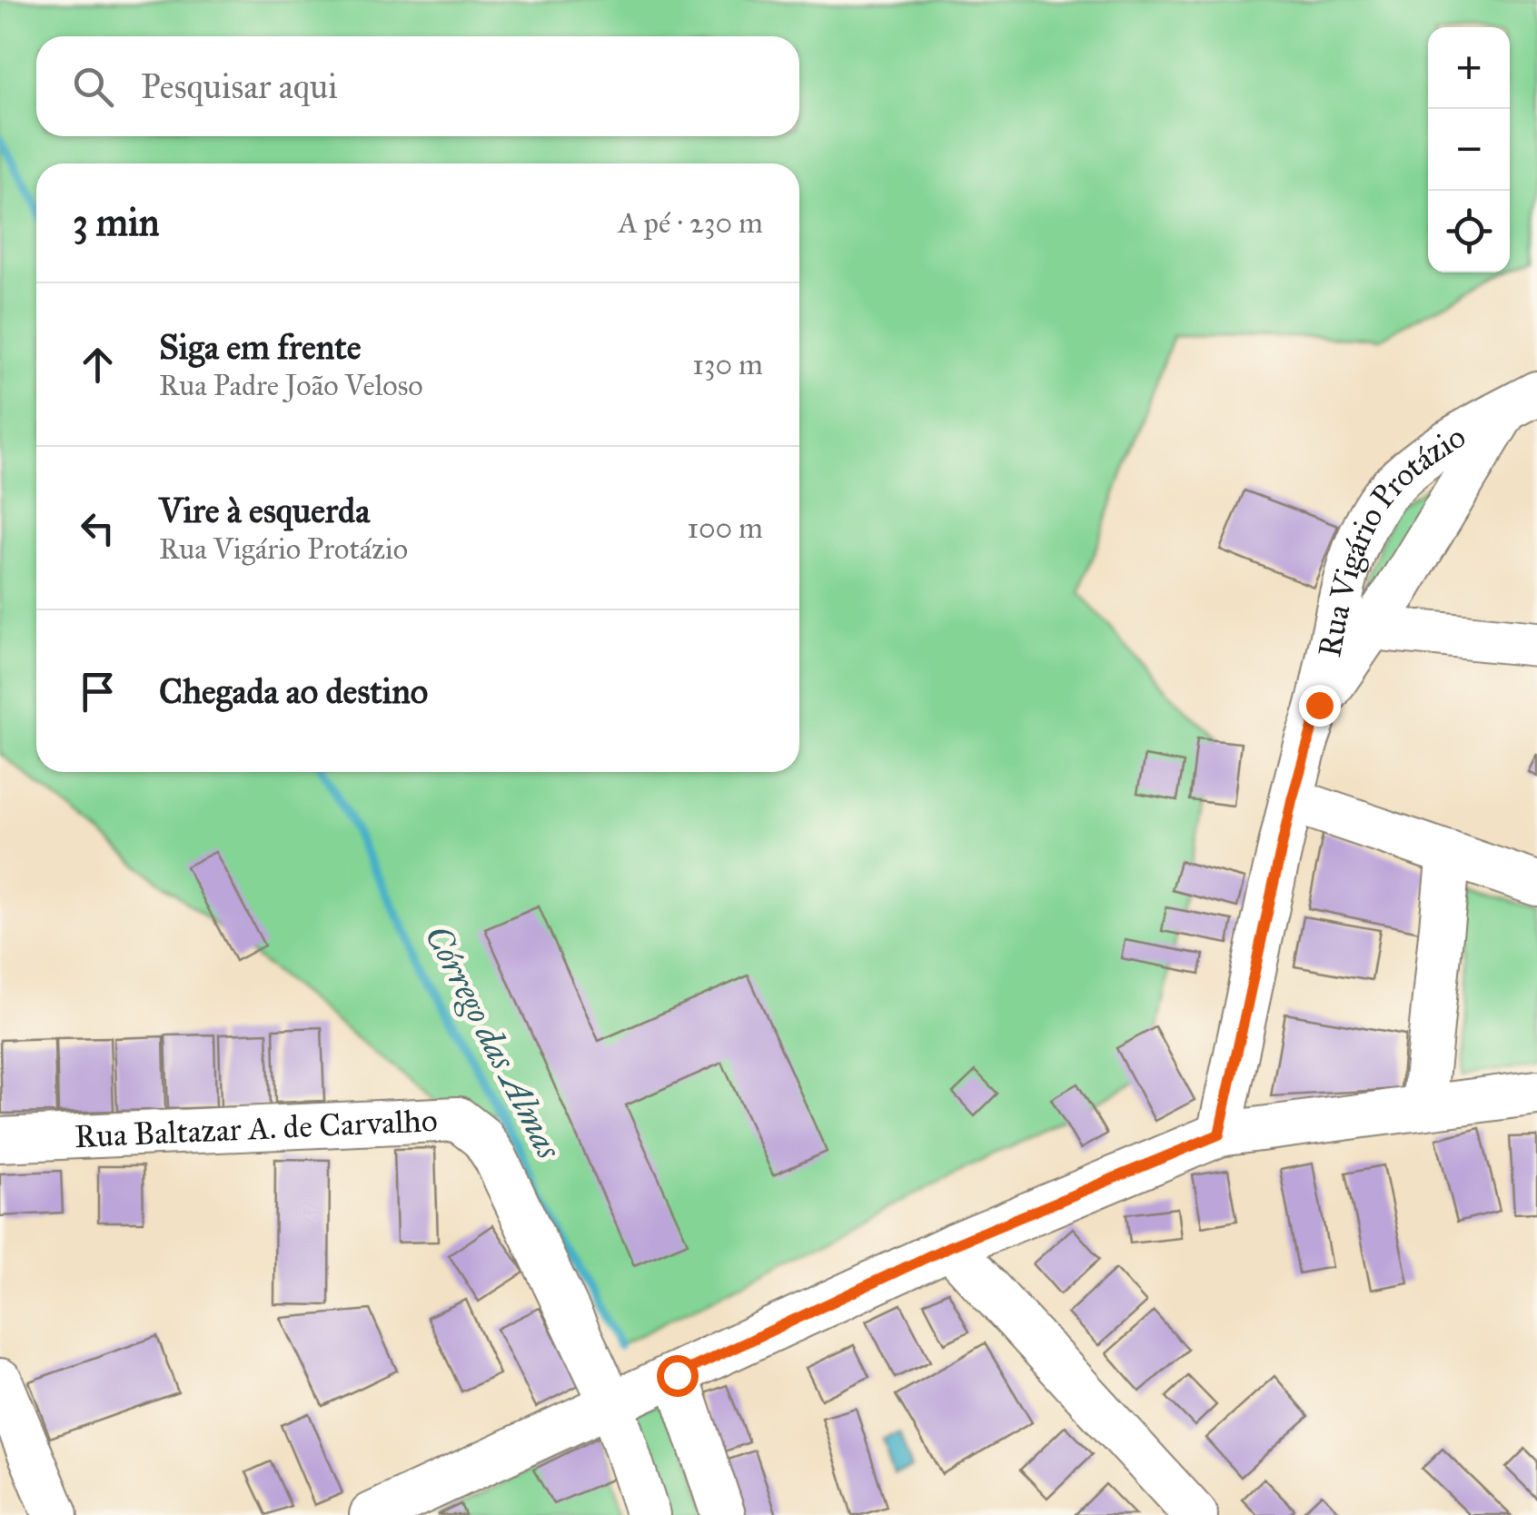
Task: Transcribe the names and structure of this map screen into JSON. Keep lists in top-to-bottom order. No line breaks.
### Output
{"streets":{"street":["Rua Vigário Protázio","Rua Baltazar A. de Carvalho"]},"water":["Córrego das Almas"],"page":{"map_buttons":["+","−"],"search":"Pesquisar aqui","heading":["3 min","A pé · 230 m"],"list":[["Siga em frente","Rua Padre João Veloso","130 m"],["Vire à esquerda","Rua Vigário Protázio","100 m"],"Chegada ao destino"]}}
